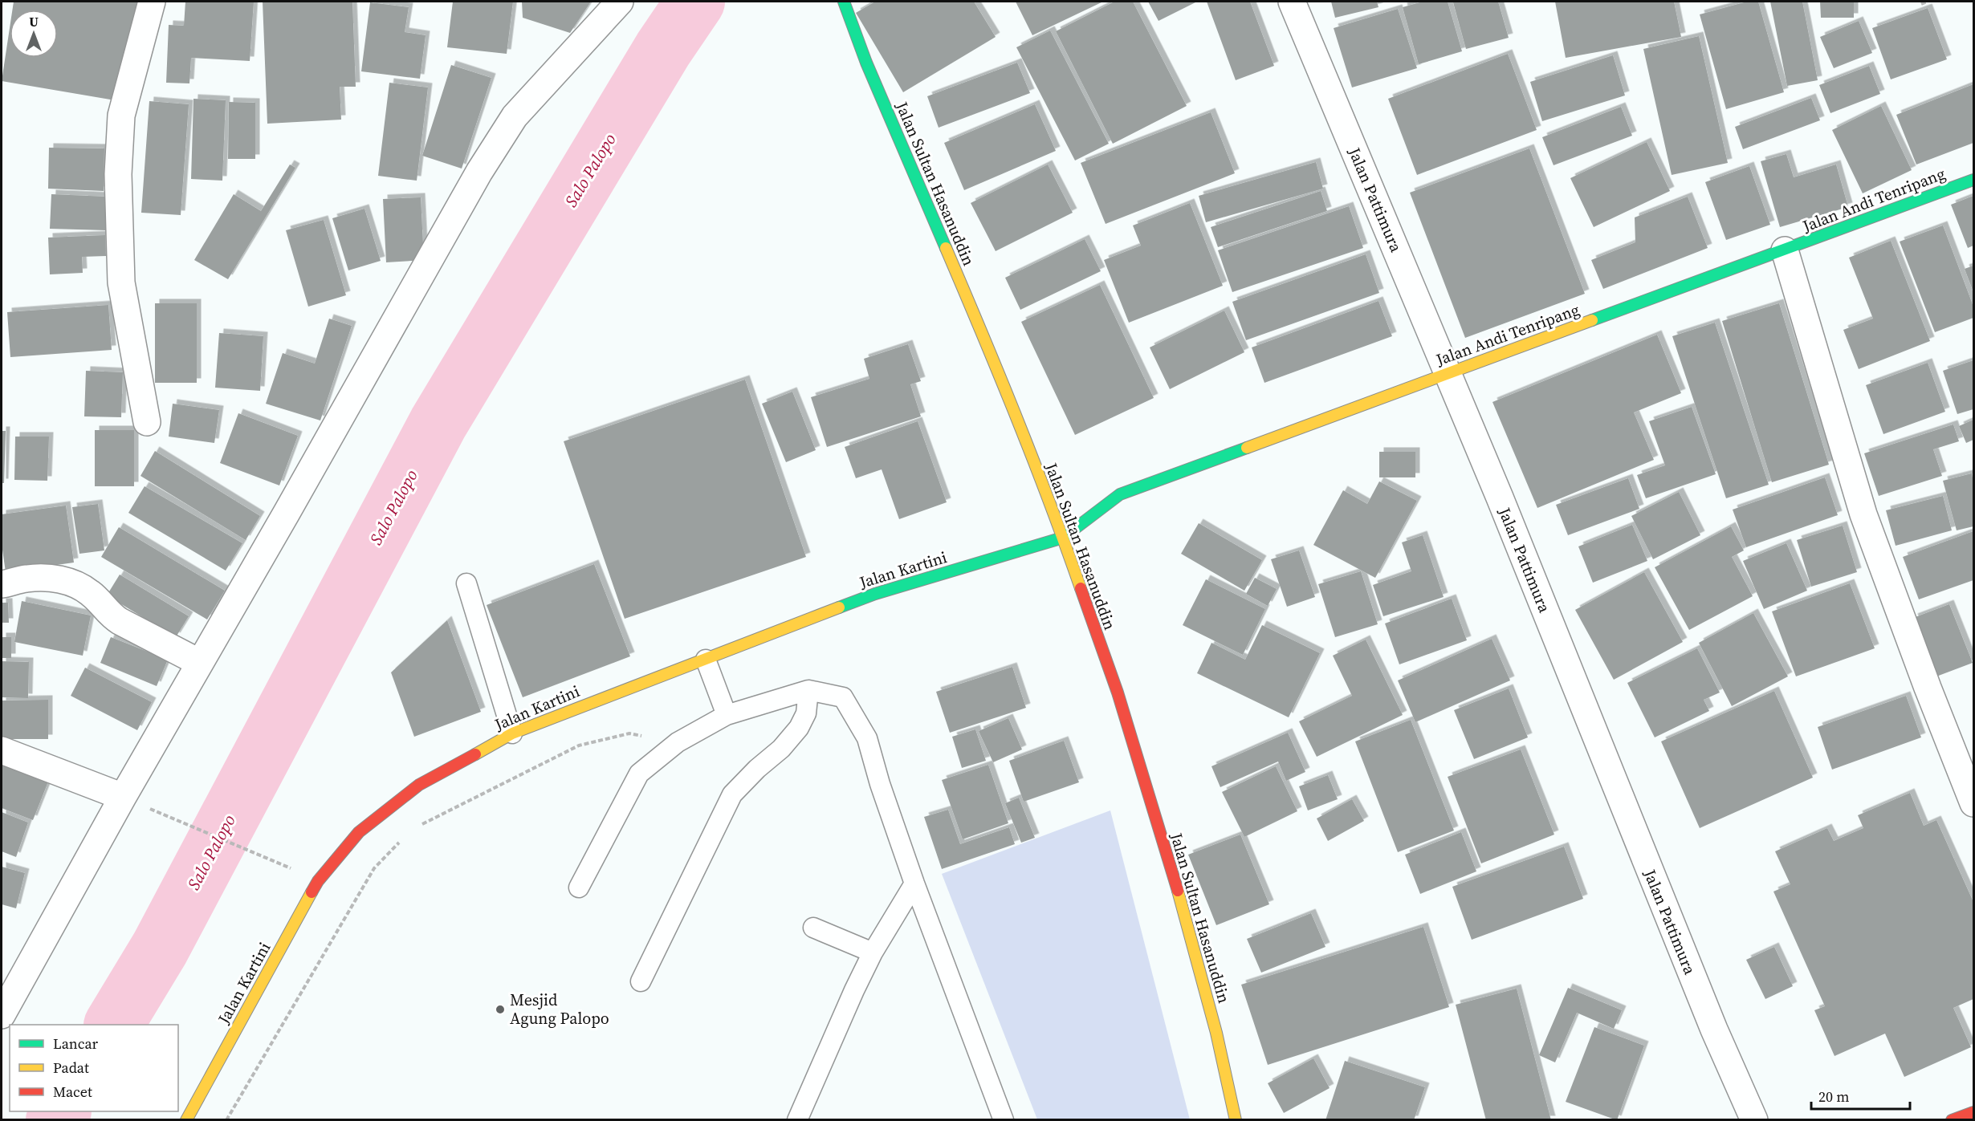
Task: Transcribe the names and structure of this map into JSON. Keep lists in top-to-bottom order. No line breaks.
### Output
{"streets":{"main road":["Jalan Sultan Hasanuddin","Jalan Andi Tenripang","Jalan Kartini"],"street":["Jalan Pattimura"]},"crossings":[["Jalan Sultan Hasanuddin","Jalan Andi Tenripang"],["Jalan Sultan Hasanuddin","Jalan Kartini"],["Jalan Pattimura","Jalan Andi Tenripang"],["Jalan Andi Tenripang","Jalan Kartini"]],"water":["Salo Palopo"],"places":["Mesjid Agung Palopo"],"legend":["Lancar","Padat","Macet"],"scale_bar":"20 m","north":"top"}
